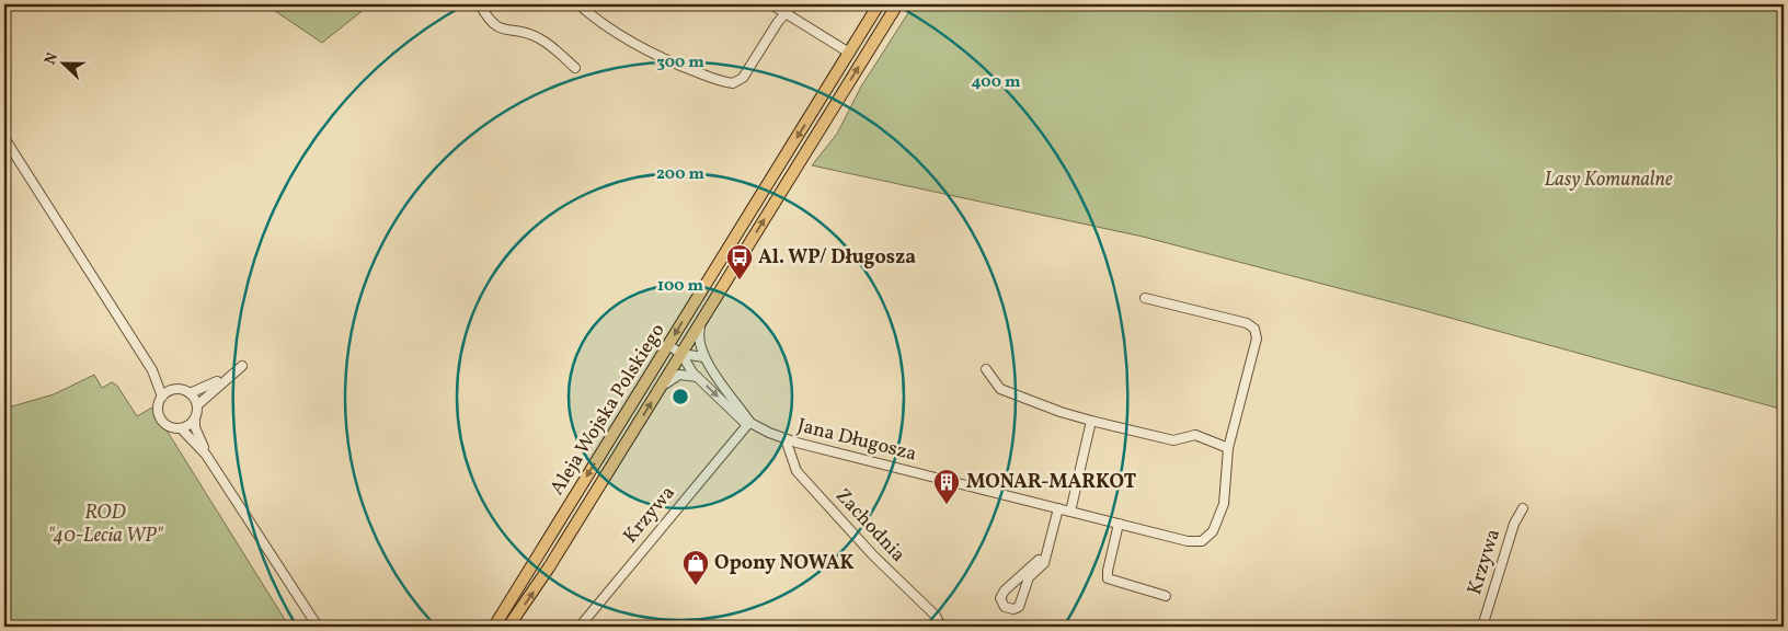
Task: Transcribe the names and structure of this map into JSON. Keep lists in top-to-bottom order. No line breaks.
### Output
{"streets":{"main road":["Aleja Wojska Polskiego"],"street":["Jana Długosza","Krzywa","Zachodnia"]},"crossings":[["Jana Długosza","Krzywa"],["Jana Długosza","Zachodnia"]],"parks":["Lasy Komunalne","ROD \"40-Lecia WP\""],"places":{"bus stop":["Al. WP/ Długosza"],"building":["MONAR-MARKOT"],"shop":["Opony NOWAK"]},"north":"left","rings":["300 m","400 m","200 m","100 m"]}
